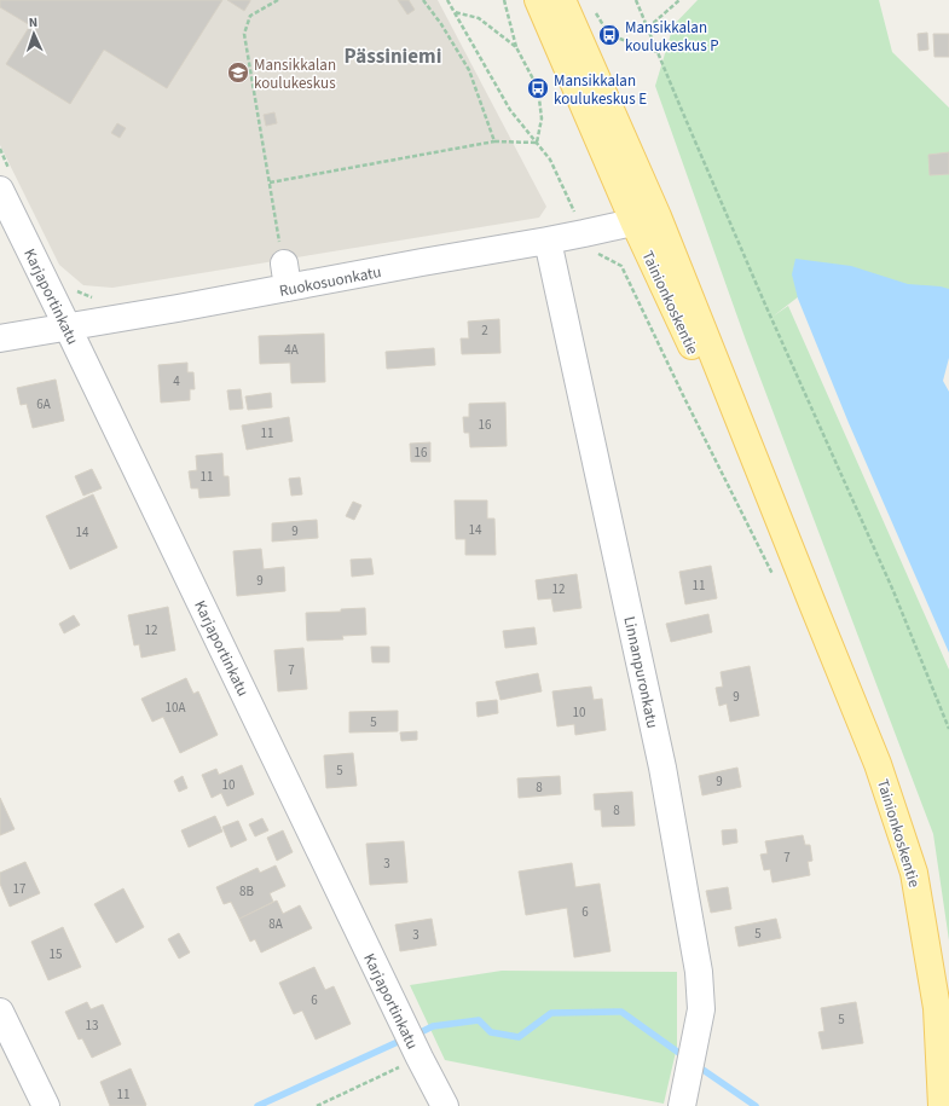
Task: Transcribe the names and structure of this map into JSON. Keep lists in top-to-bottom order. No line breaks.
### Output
{"streets":{"main road":["Tainionkoskentie"],"street":["Ruokosuonkatu","Karjaportinkatu","Linnanpuronkatu"]},"crossings":[["Ruokosuonkatu","Karjaportinkatu"],["Ruokosuonkatu","Tainionkoskentie"],["Ruokosuonkatu","Linnanpuronkatu"]],"districts":["Pässiniemi"],"places":{"bus stop":["Mansikkalan koulukeskus P","Mansikkalan koulukeskus E"],"school or university":["Mansikkalan koulukeskus"]},"house_numbers":["2","4A","4","6A","16","11","16","11","14","9","14","9","11","12","12","7","9","10A","10","5","5","9","10","8","8","7","3","17","8B","6","8A","5","3","15","6","5","13","11"],"north":"top"}
